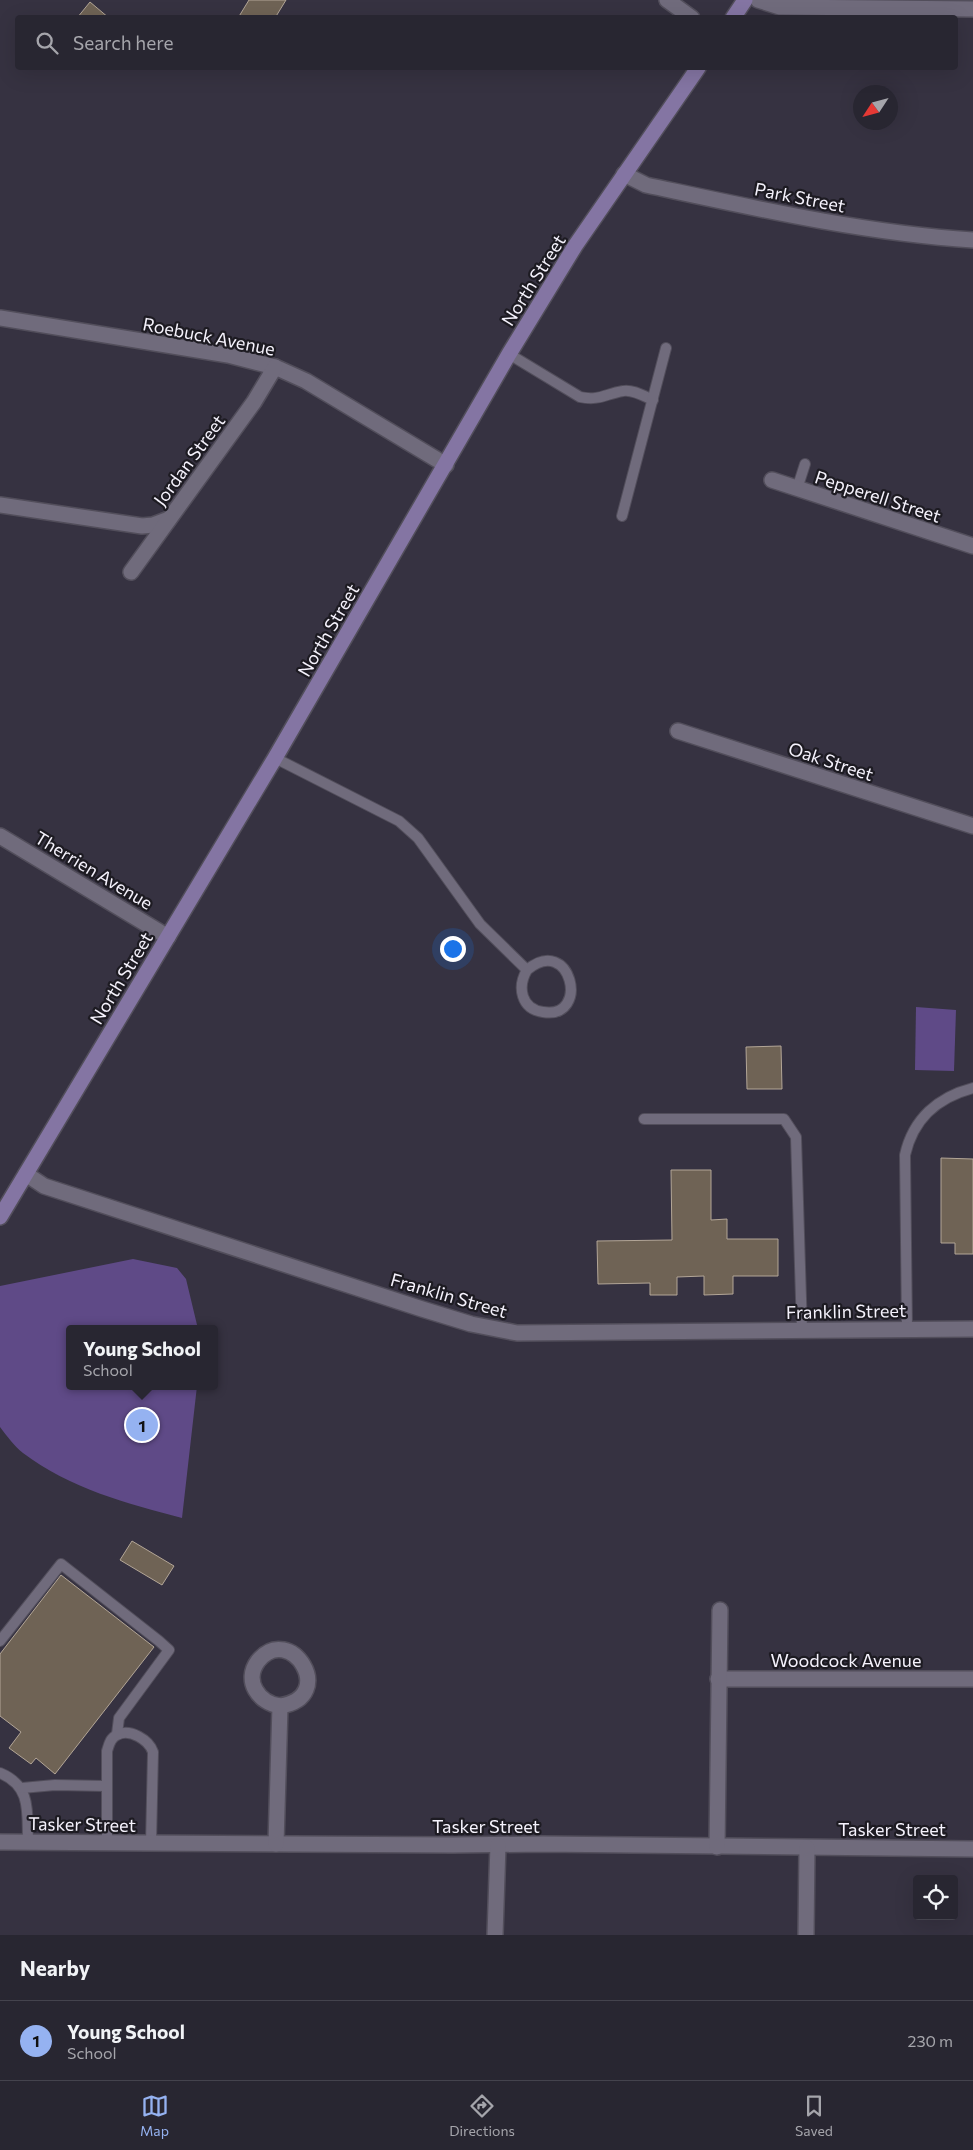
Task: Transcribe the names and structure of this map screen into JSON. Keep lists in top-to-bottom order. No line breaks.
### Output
{"streets":{"main road":["North Street"],"street":["Park Street","Roebuck Avenue","Jordan Street","Pepperell Street","Oak Street","Therrien Avenue","Franklin Street","Woodcock Avenue","Tasker Street"]},"crossings":[["Park Street","North Street"],["North Street","Roebuck Avenue"],["North Street","Therrien Avenue"],["North Street","Franklin Street"],["Roebuck Avenue","Jordan Street"]],"north":"bottom left","page":{"search":"Search here","popup":["Young School","School"],"pins":"1","heading":"Nearby","list":[{"mark":"1","name":"Young School","note":"School","value":"230 m"}],"nav":["Map","Directions","Saved"]}}
